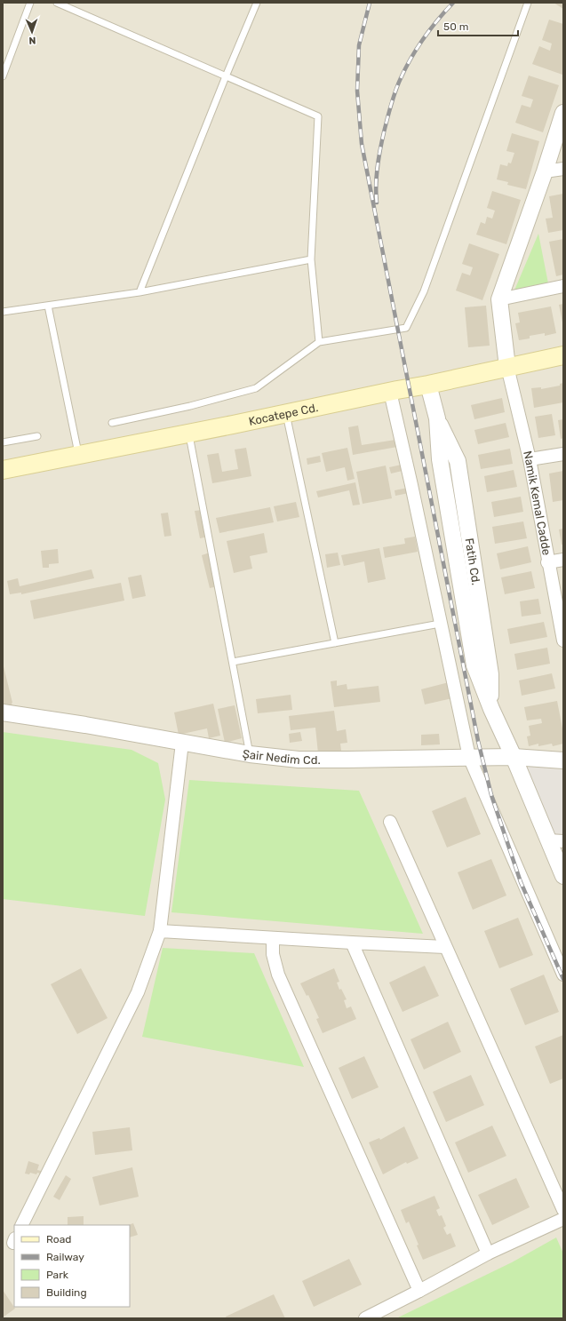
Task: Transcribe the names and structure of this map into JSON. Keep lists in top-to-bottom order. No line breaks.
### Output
{"streets":{"main road":["Kocatepe Cd."],"street":["Namik Kemal Cadde","Fatih Cd.","Şair Nedim Cd."]},"crossings":[["Kocatepe Cd.","Namik Kemal Cadde"],["Kocatepe Cd.","Fatih Cd."],["Fatih Cd.","Şair Nedim Cd."]],"legend":["Road","Railway","Park","Building"],"scale_bar":"50 m","north":"bottom"}
